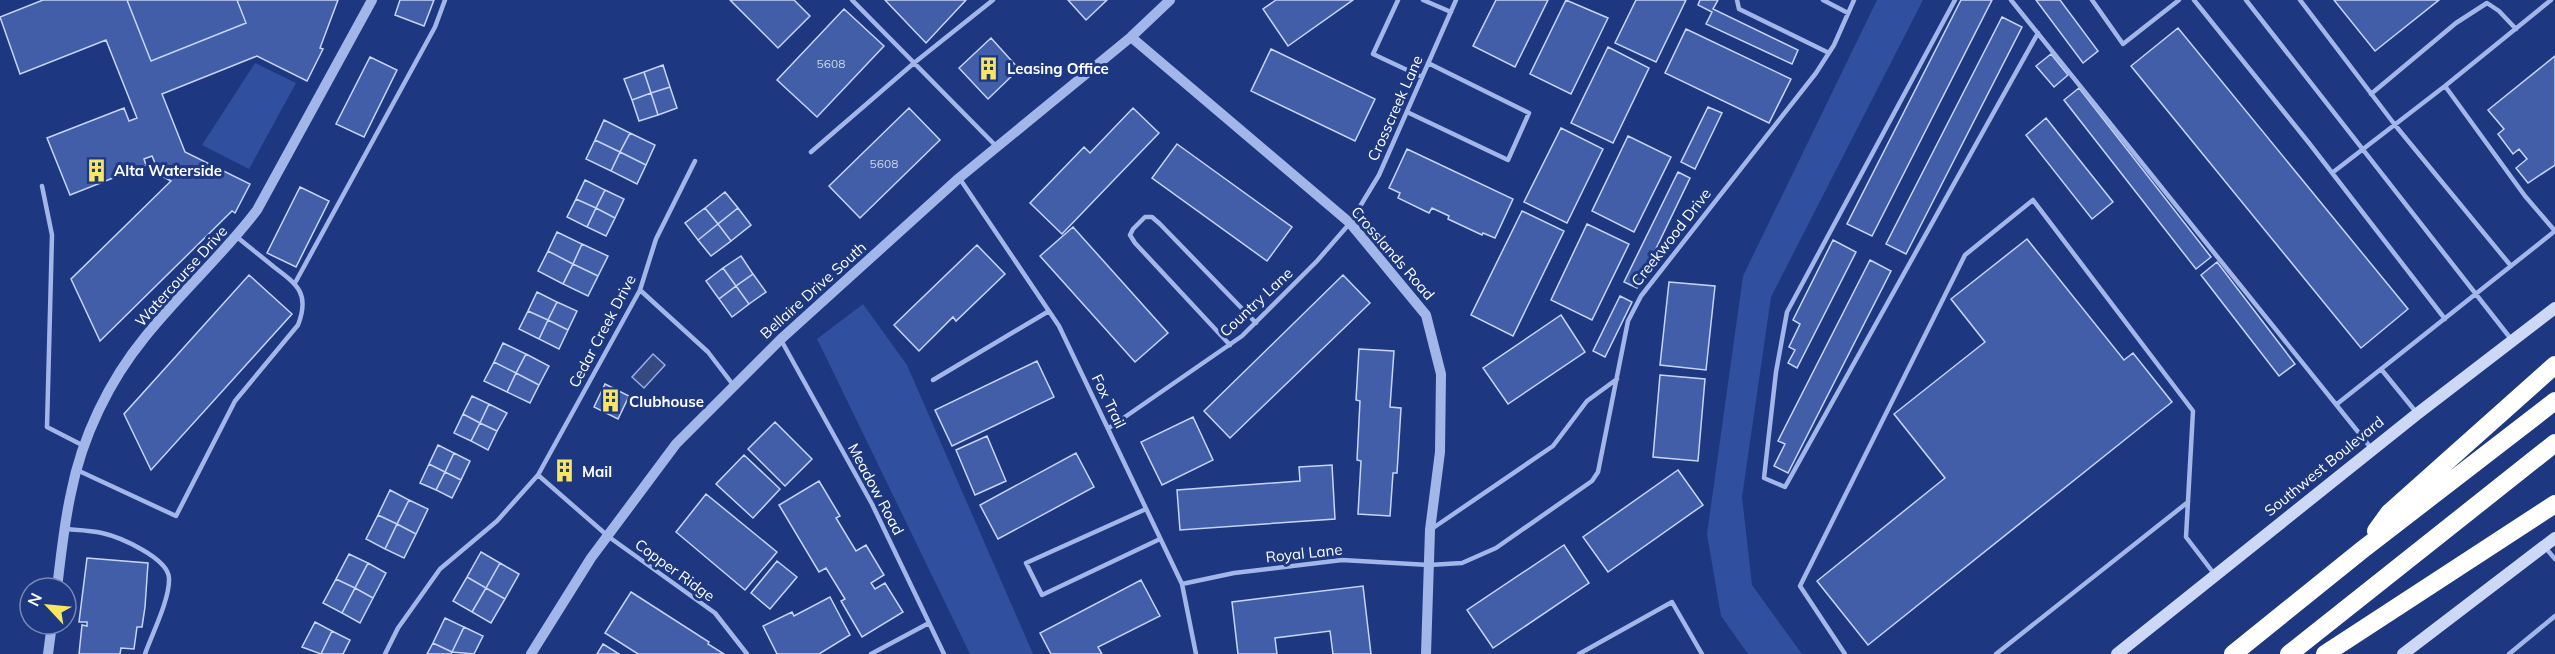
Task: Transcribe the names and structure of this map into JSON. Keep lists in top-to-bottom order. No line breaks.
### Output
{"streets":{"main road":["Southwest Boulevard"],"street":["Crosslands Road","Watercourse Drive","Bellaire Drive South"],"lane":["Crosscreek Lane","Creekwood Drive","Country Lane","Cedar Creek Drive","Fox Trail","Meadow Road","Royal Lane","Copper Ridge"]},"crossings":[["Crosscreek Lane","Crosslands Road"],["Crosscreek Lane","Country Lane"],["Creekwood Drive","Crosslands Road"],["Creekwood Drive","Royal Lane"],["Crosslands Road","Bellaire Drive South"],["Crosslands Road","Country Lane"],["Crosslands Road","Royal Lane"],["Bellaire Drive South","Fox Trail"],["Bellaire Drive South","Meadow Road"],["Bellaire Drive South","Copper Ridge"],["Country Lane","Fox Trail"],["Fox Trail","Royal Lane"]],"places":{"building":["Leasing Office","Alta Waterside","Clubhouse","Mail"]},"house_numbers":["5608","5608"],"north":"top left"}
